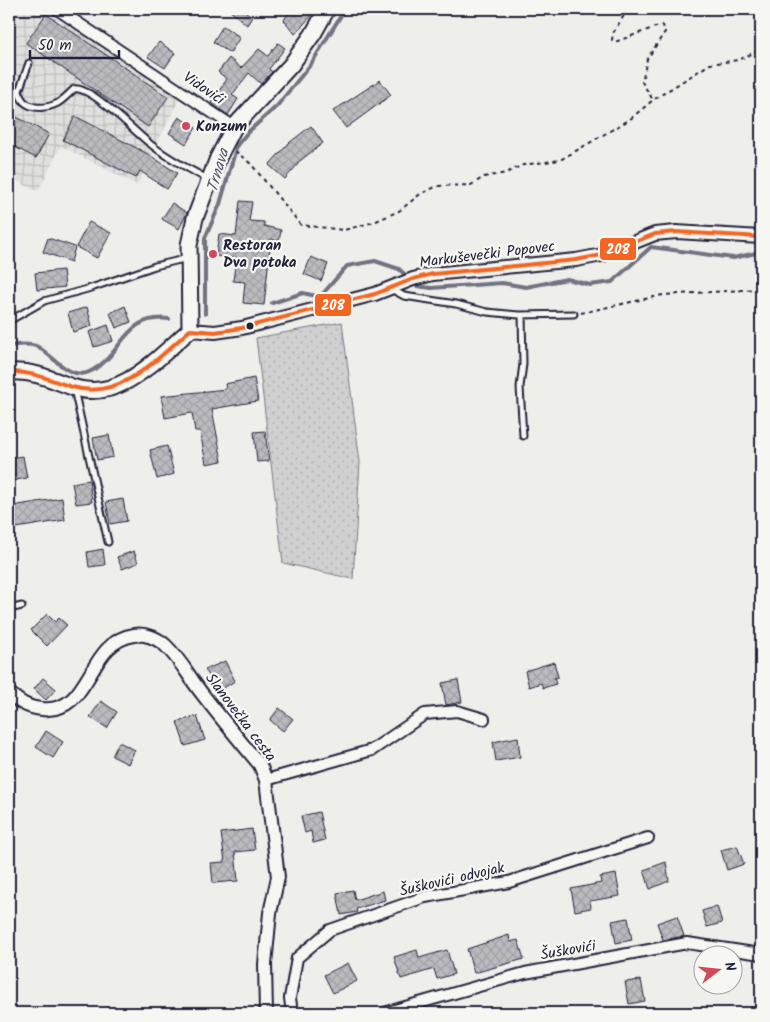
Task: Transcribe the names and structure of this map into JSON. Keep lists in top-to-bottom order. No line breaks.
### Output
{"streets":{"street":["Vidovići","Markuševečki Popovec","Slanovečka cesta","Šuškovići odvojak","Šuškovići"]},"water":["Trnava"],"places":["Konzum","Restoran Dva potoka"],"lines":["transit line 208"],"scale_bar":"50 m","north":"right"}
